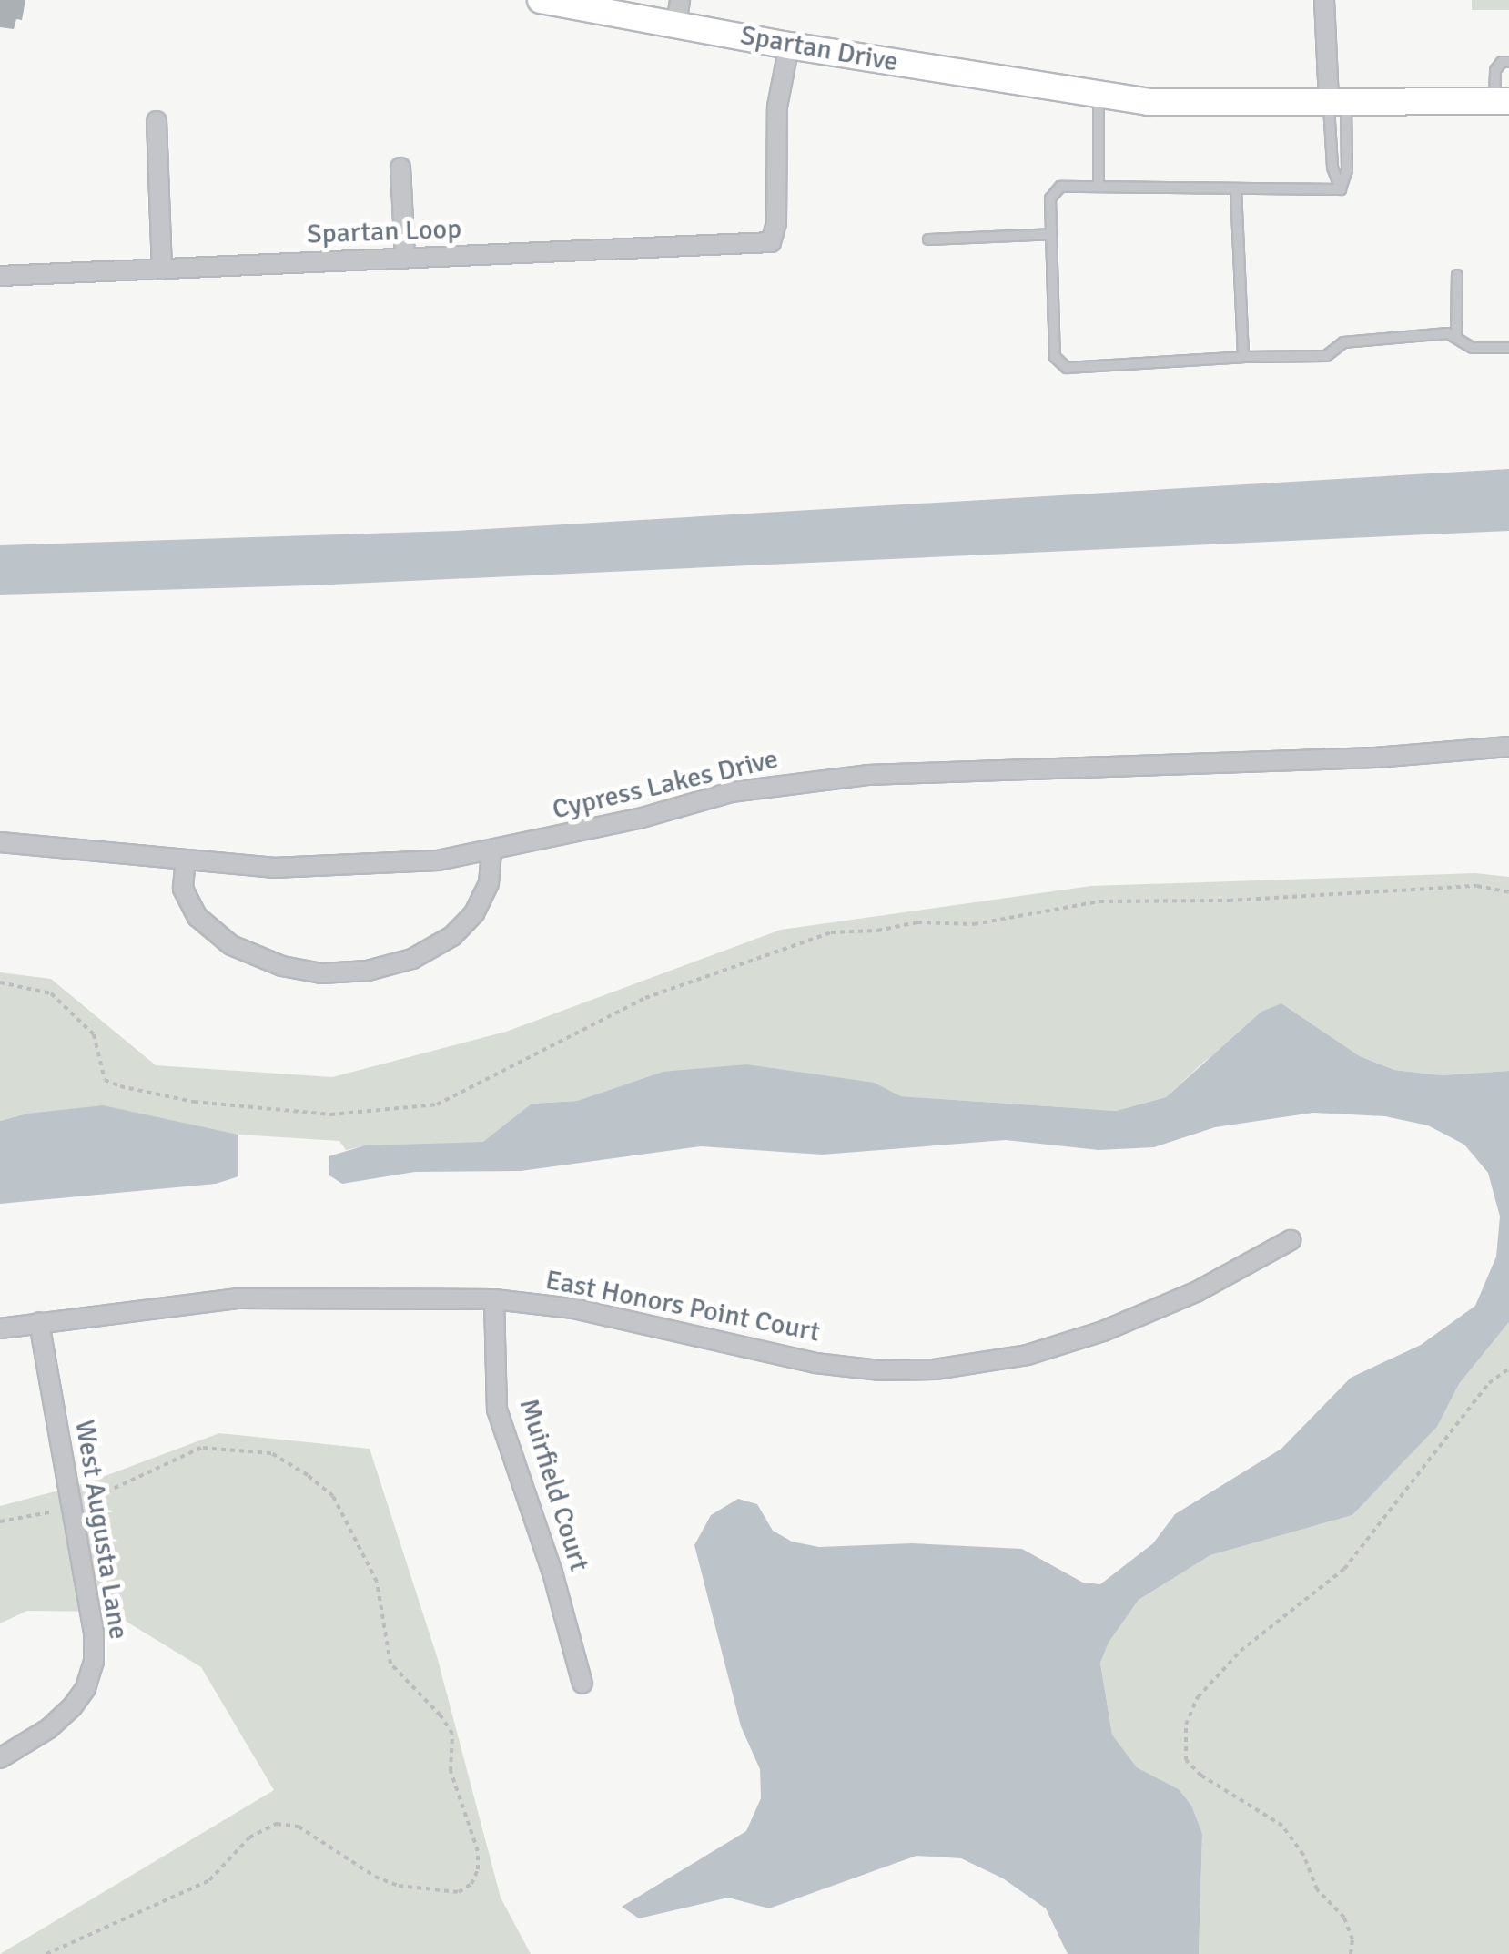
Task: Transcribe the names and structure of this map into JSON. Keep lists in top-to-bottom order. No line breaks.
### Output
{"streets":{"street":["Spartan Drive","Spartan Loop","Cypress Lakes Drive","East Honors Point Court","Muirfield Court","West Augusta Lane"]},"crossings":[["Spartan Drive","Spartan Loop"],["East Honors Point Court","Muirfield Court"],["East Honors Point Court","West Augusta Lane"]]}
